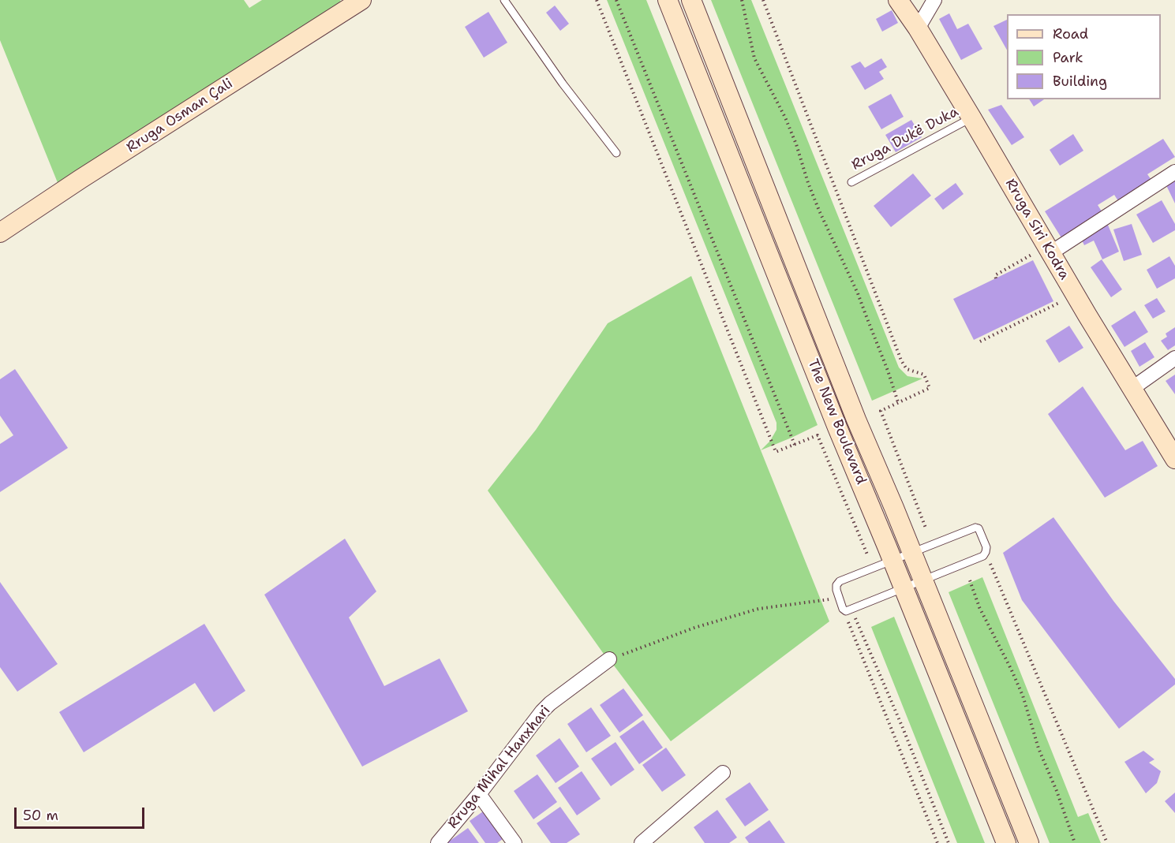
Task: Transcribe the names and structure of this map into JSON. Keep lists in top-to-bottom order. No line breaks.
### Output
{"streets":{"main road":["Rruga Osman Çali","Rruga Siri Kodra","The New Boulevard"],"street":["Rruga Mihal Hanxhari"],"lane":["Rruga Dukë Duka"]},"crossings":[["Rruga Dukë Duka","Rruga Siri Kodra"]],"legend":["Road","Park","Building"],"scale_bar":"50 m"}
